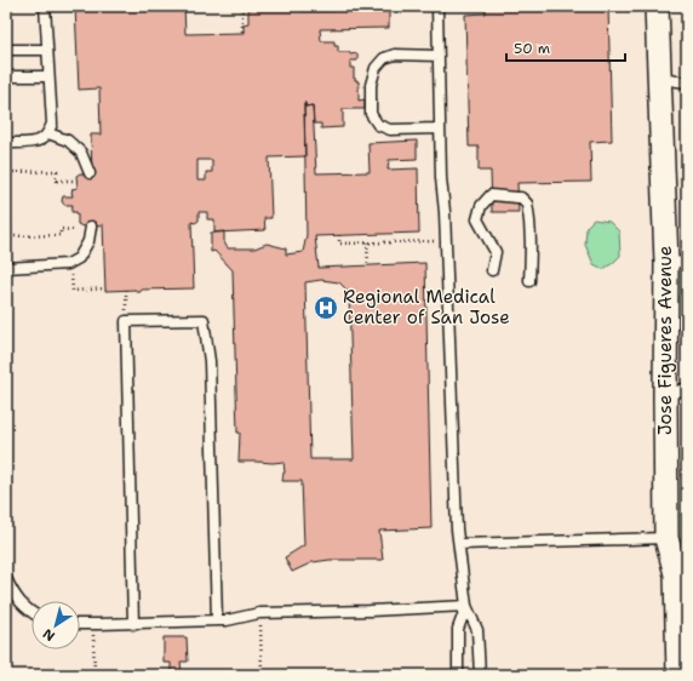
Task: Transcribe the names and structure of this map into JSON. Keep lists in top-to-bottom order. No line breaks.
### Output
{"streets":{"street":["Jose Figueres Avenue"]},"places":{"hospital":["Regional Medical Center of San Jose"]},"scale_bar":"50 m","north":"bottom left"}
